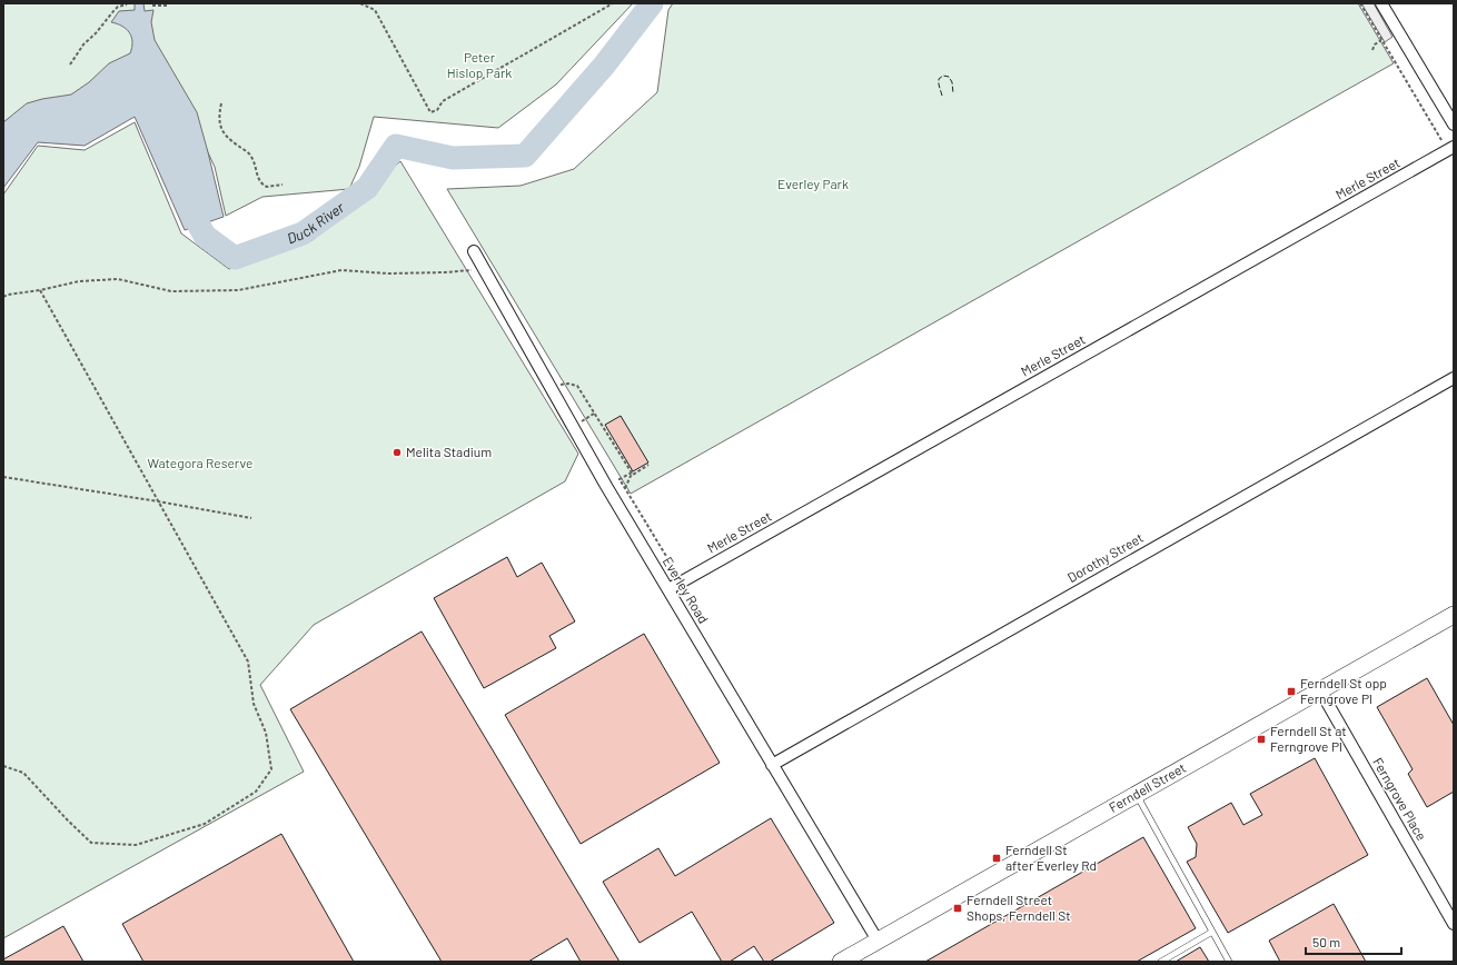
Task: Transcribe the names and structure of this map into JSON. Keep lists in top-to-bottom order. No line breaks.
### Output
{"streets":{"main road":["Ferndell Street"],"street":["Merle Street","Dorothy Street","Everley Road","Ferngrove Place"]},"crossings":[["Merle Street","Everley Road"],["Dorothy Street","Everley Road"],["Everley Road","Ferndell Street"],["Ferndell Street","Ferngrove Place"]],"water":["Duck River"],"parks":["Peter Hislop Park","Everley Park","Wategora Reserve"],"places":{"other":["Melita Stadium"],"transit":["Ferndell St opp Ferngrove Pl","Ferndell St at Ferngrove Pl","Ferndell St after Everley Rd","Ferndell Street Shops, Ferndell St"]},"scale_bar":"50 m"}
